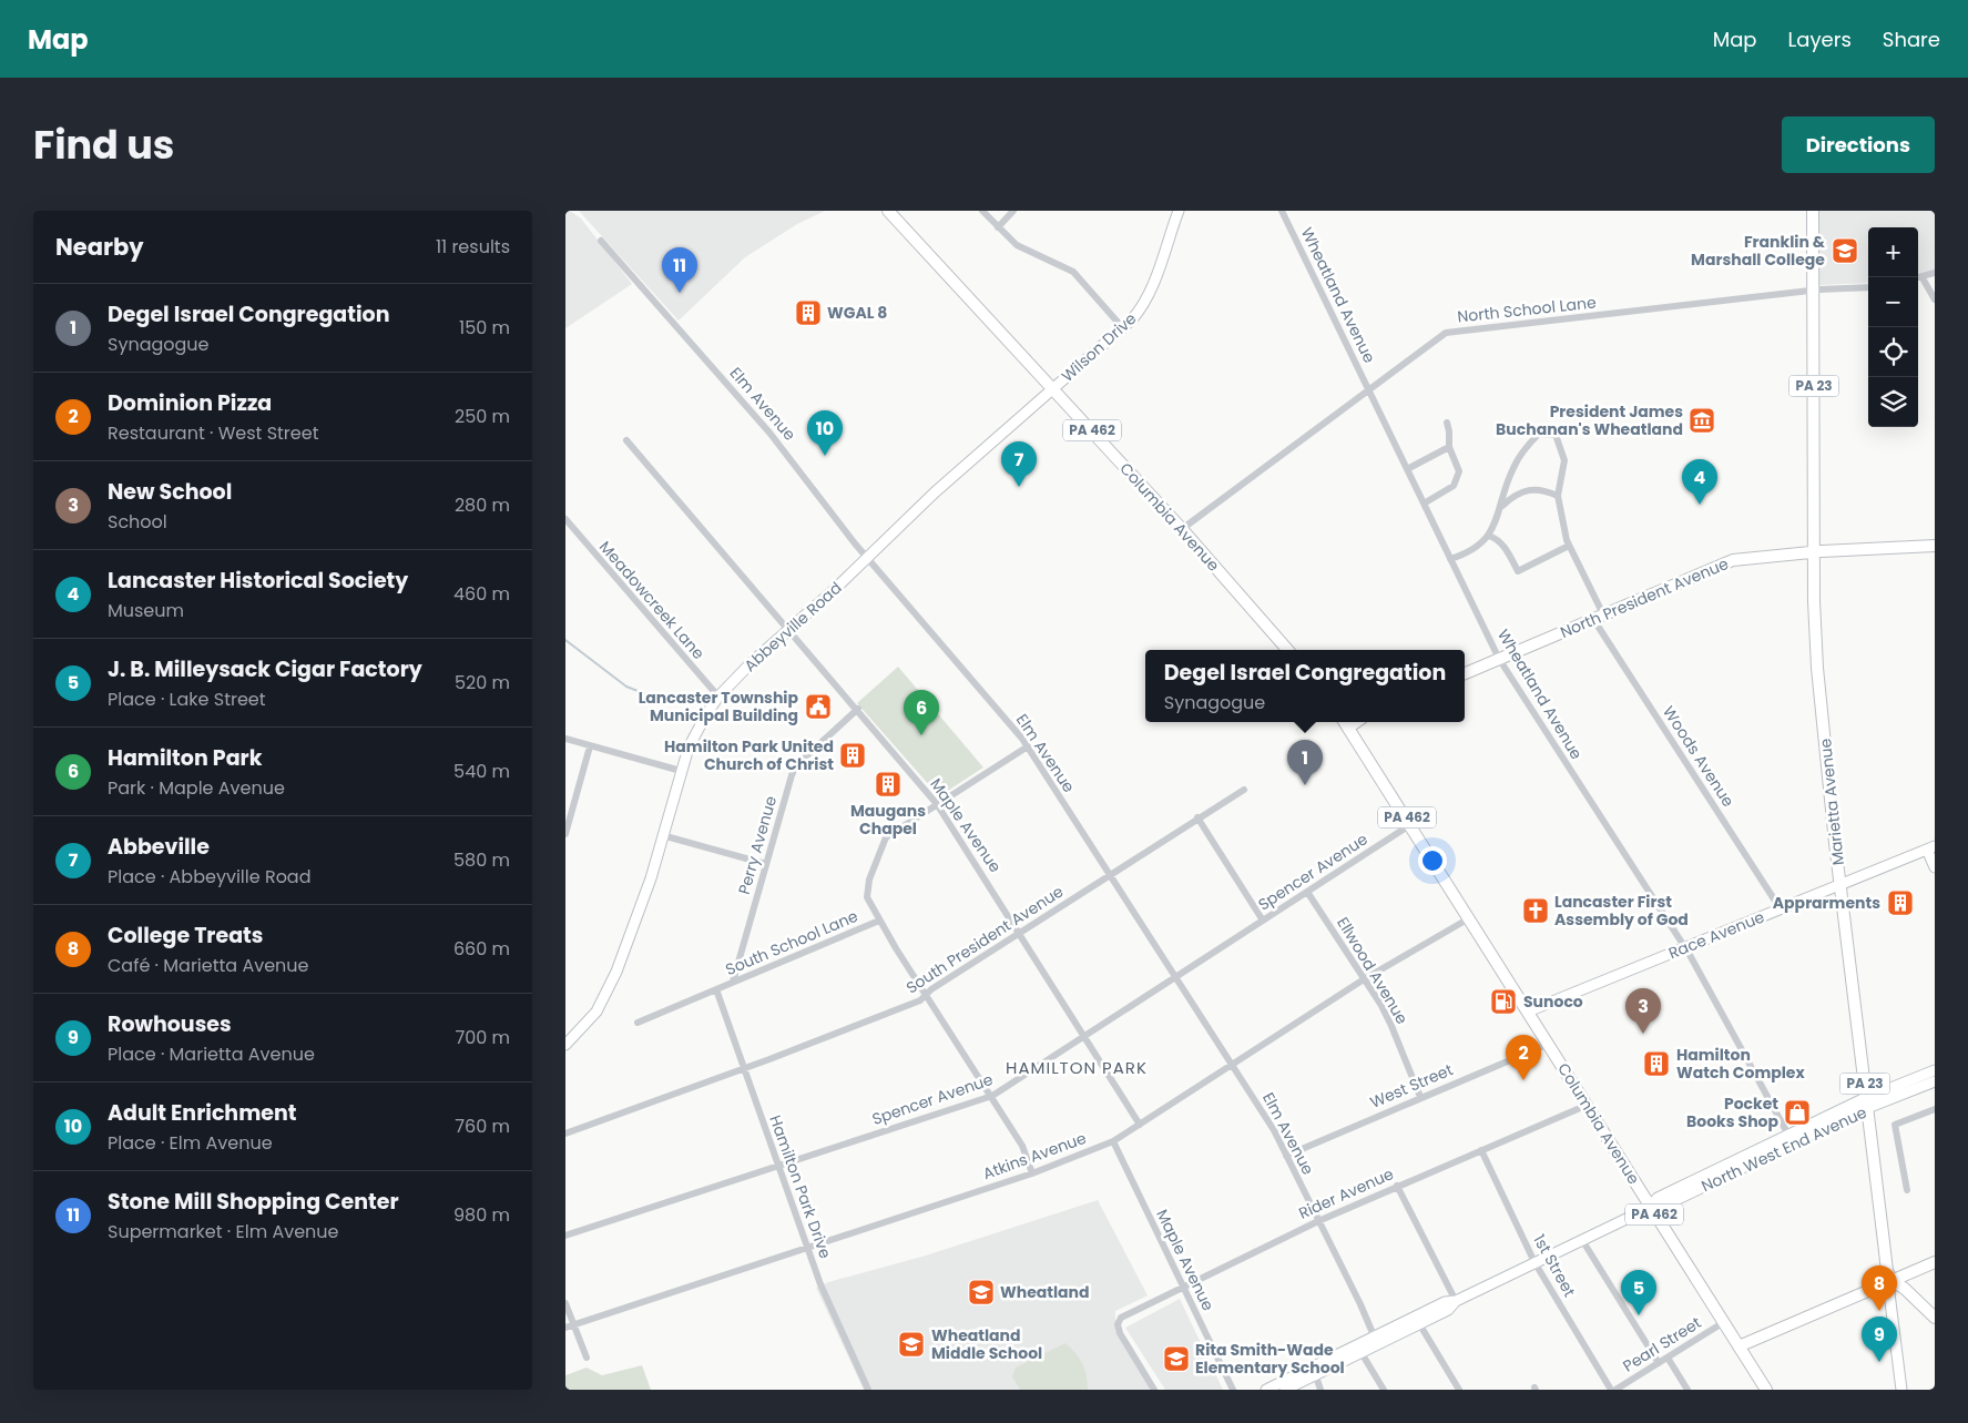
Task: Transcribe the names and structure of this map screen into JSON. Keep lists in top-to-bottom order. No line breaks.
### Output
{"streets":{"main road":["PA 23","PA 462","Columbia Avenue","North President Avenue","Marietta Avenue"],"street":["Wheatland Avenue","North School Lane","Wilson Drive","Elm Avenue","Meadowcreek Lane","Abbeyville Road","Woods Avenue","Maple Avenue","Perry Avenue","Spencer Avenue","Race Avenue","South President Avenue","South School Lane","Ellwood Avenue","West Street","North West End Avenue","Atkins Avenue","Hamilton Park Drive","Rider Avenue","1st Street","Pearl Street"]},"crossings":[["Wheatland Avenue","North School Lane"],["Wheatland Avenue","North President Avenue"],["Wheatland Avenue","Race Avenue"],["Wheatland Avenue","North West End Avenue"],["North School Lane","Columbia Avenue"],["North School Lane","Marietta Avenue"],["Wilson Drive","Columbia Avenue"],["Wilson Drive","Abbeyville Road"],["Elm Avenue","Abbeyville Road"],["Elm Avenue","Spencer Avenue"],["Elm Avenue","South President Avenue"],["Elm Avenue","South School Lane"],["Elm Avenue","West Street"],["Elm Avenue","North West End Avenue"],["Elm Avenue","Atkins Avenue"],["Elm Avenue","Rider Avenue"],["Columbia Avenue","Abbeyville Road"],["Columbia Avenue","Spencer Avenue"],["Columbia Avenue","Race Avenue"],["Columbia Avenue","West Street"],["Columbia Avenue","North West End Avenue"],["Columbia Avenue","Atkins Avenue"],["Columbia Avenue","Rider Avenue"],["Columbia Avenue","Pearl Street"],["North President Avenue","Woods Avenue"],["North President Avenue","Marietta Avenue"],["Meadowcreek Lane","Abbeyville Road"],["Abbeyville Road","Maple Avenue"],["Woods Avenue","Race Avenue"],["Marietta Avenue","Race Avenue"],["Marietta Avenue","North West End Avenue"],["Maple Avenue","Perry Avenue"],["Maple Avenue","Spencer Avenue"],["Maple Avenue","South President Avenue"],["Maple Avenue","South School Lane"],["Maple Avenue","Atkins Avenue"],["Maple Avenue","Rider Avenue"],["Perry Avenue","South School Lane"],["Spencer Avenue","Ellwood Avenue"],["Spencer Avenue","Hamilton Park Drive"],["South President Avenue","Hamilton Park Drive"],["South School Lane","Hamilton Park Drive"],["Ellwood Avenue","West Street"],["Ellwood Avenue","Atkins Avenue"],["North West End Avenue","1st Street"],["Atkins Avenue","Hamilton Park Drive"],["Rider Avenue","1st Street"],["1st Street","Pearl Street"]],"districts":["HAMILTON PARK"],"places":{"school or university":["Franklin & Marshall College","Wheatland","Wheatland Middle School","Rita Smith-Wade Elementary School"],"building":["WGAL 8","Hamilton Park United Church of Christ","Maugans Chapel","Apprarments","Hamilton Watch Complex"],"museum":["President James Buchanan's Wheatland"],"public building":["Lancaster Township Municipal Building"],"church":["Lancaster First Assembly of God"],"fuel station":["Sunoco"],"shop":["Pocket Books Shop"]},"page":{"header":"Map","nav":["Map","Layers","Share"],"title":"Find us","buttons":"Directions","heading":["Nearby","11 results"],"map_buttons":["+","−"],"pins":["11","10","7","4","6","1","3","2","8","5","9"],"list":[{"mark":"1","name":"Degel Israel Congregation","note":"Synagogue","value":"150 m"},{"mark":"2","name":"Dominion Pizza","note":"Restaurant · West Street","value":"250 m"},{"mark":"3","name":"New School","note":"School","value":"280 m"},{"mark":"4","name":"Lancaster Historical Society","note":"Museum","value":"460 m"},{"mark":"5","name":"J. B. Milleysack Cigar Factory","note":"Place · Lake Street","value":"520 m"},{"mark":"6","name":"Hamilton Park","note":"Park · Maple Avenue","value":"540 m"},{"mark":"7","name":"Abbeville","note":"Place · Abbeyville Road","value":"580 m"},{"mark":"8","name":"College Treats","note":"Café · Marietta Avenue","value":"660 m"},{"mark":"9","name":"Rowhouses","note":"Place · Marietta Avenue","value":"700 m"},{"mark":"10","name":"Adult Enrichment","note":"Place · Elm Avenue","value":"760 m"},{"mark":"11","name":"Stone Mill Shopping Center","note":"Supermarket · Elm Avenue","value":"980 m"}],"popup":["Degel Israel Congregation","Synagogue"]}}
